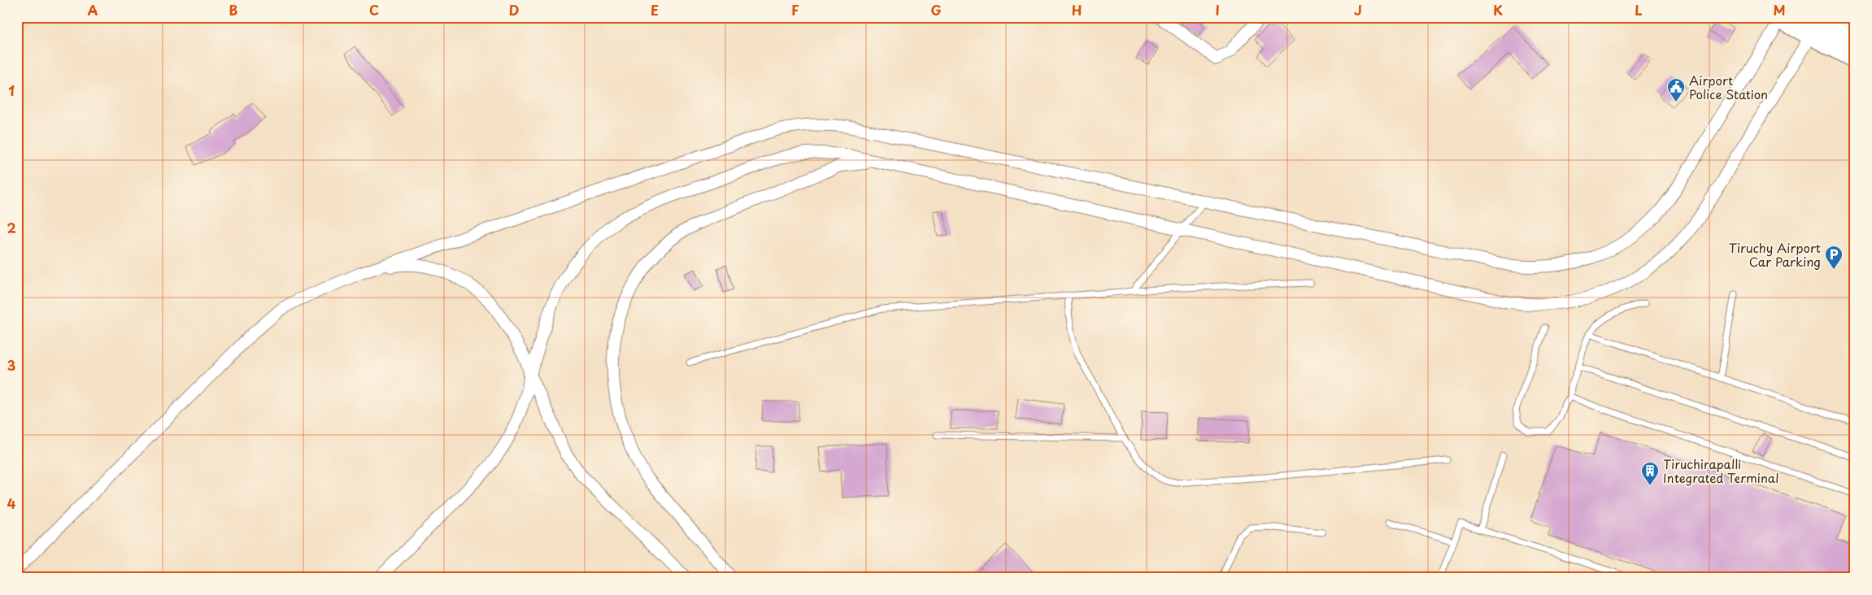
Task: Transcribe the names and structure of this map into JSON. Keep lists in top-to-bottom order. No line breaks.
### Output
{"places":{"public building":["Airport Police Station"],"parking":["Tiruchy Airport Car Parking"],"building":["Tiruchirapalli Integrated Terminal"]},"grid":{"columns":["A","B","C","D","E","F","G","H","I","J","K","L","M"],"rows":["1","2","3","4"]}}
